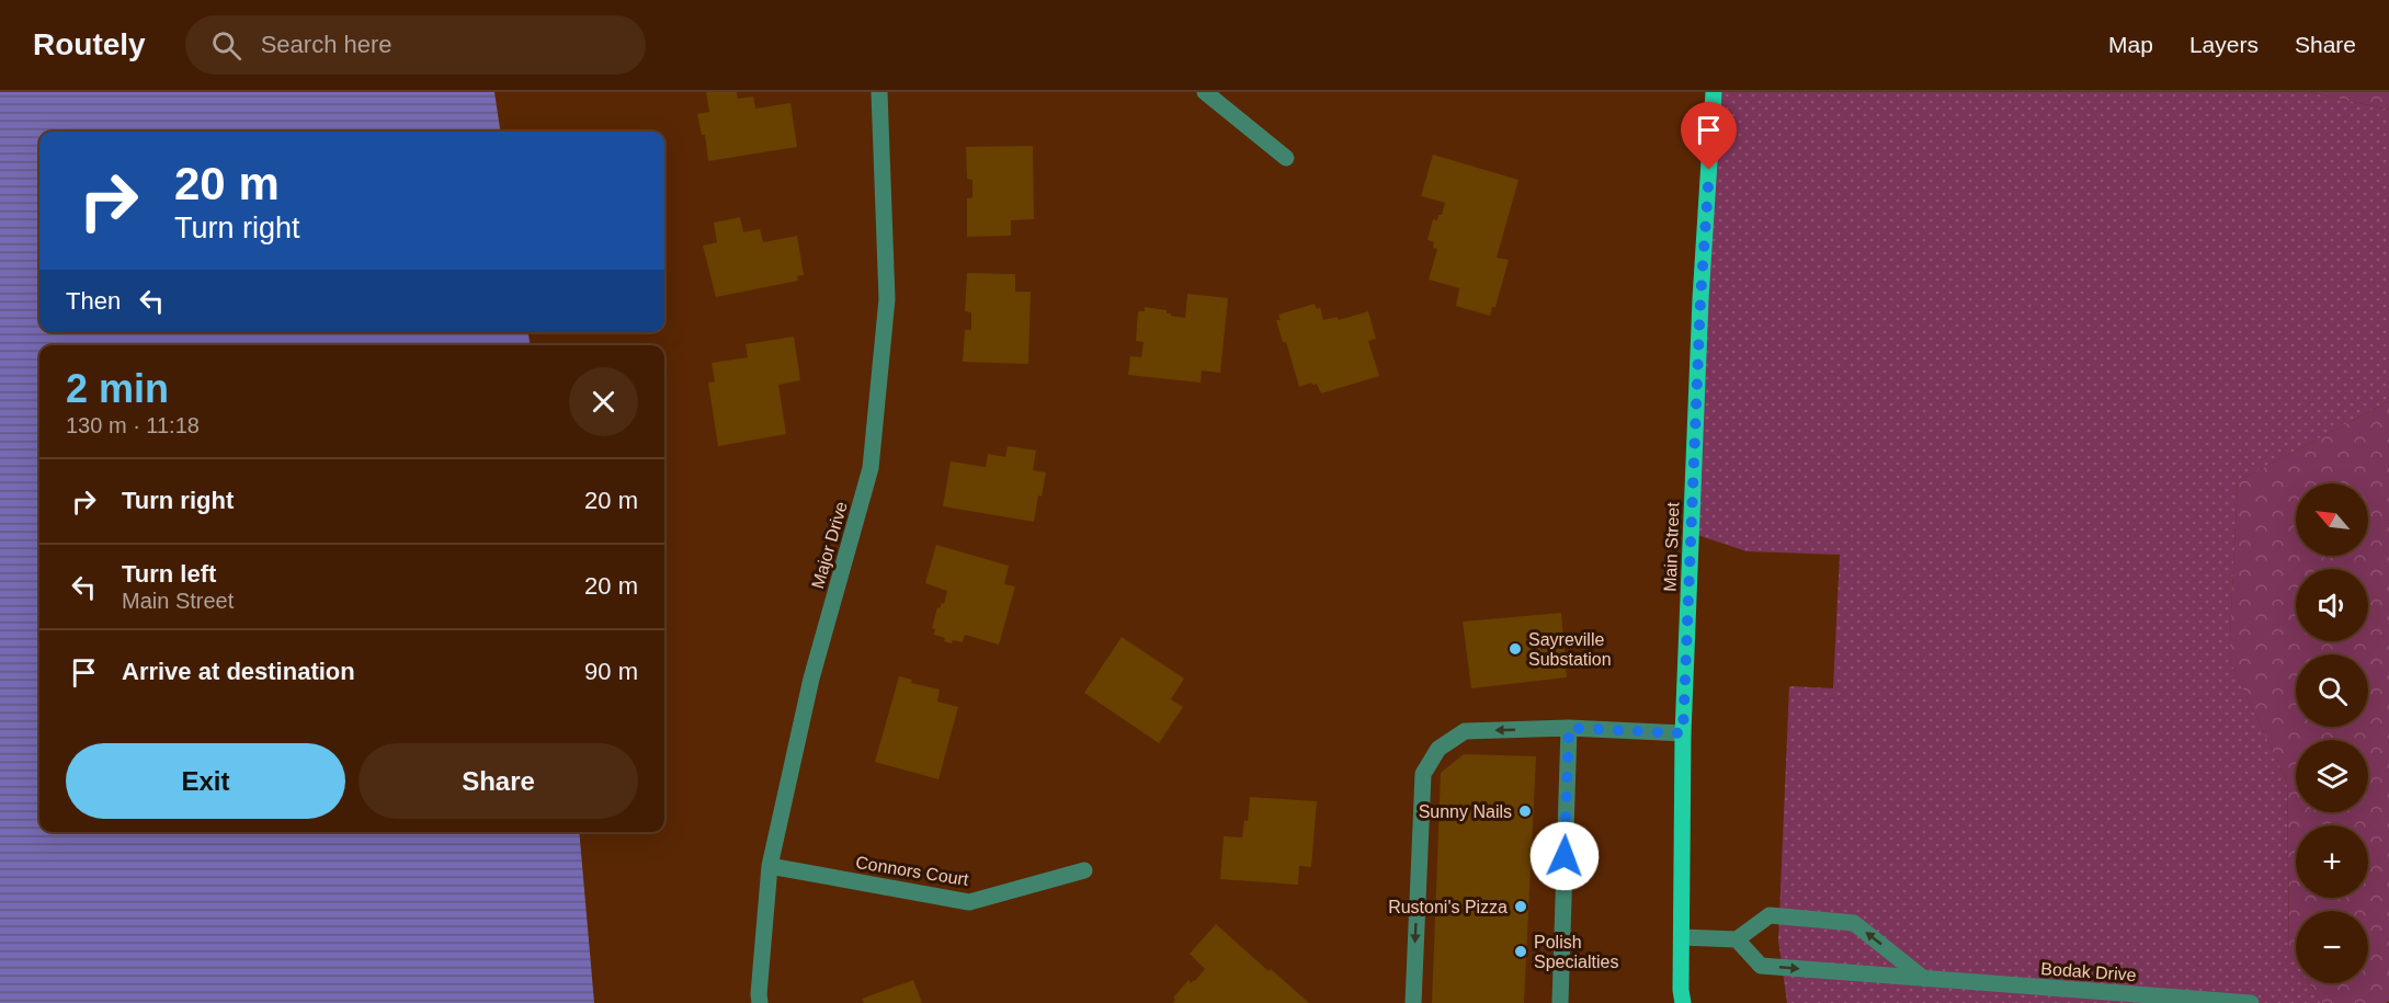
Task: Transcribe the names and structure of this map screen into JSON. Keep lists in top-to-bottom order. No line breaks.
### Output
{"streets":{"main road":["Main Street"],"street":["Major Drive","Connors Court","Bodak Drive"]},"crossings":[["Major Drive","Connors Court"]],"one_way":["Bodak Drive"],"places":["Sayreville Substation","Sunny Nails","Rustoni's Pizza","Polish Specialties"],"north":"top left","page":{"header":"Routely","search":"Search here","nav":["Map","Layers","Share"],"turn":["20 m","Turn right"],"then":"Then","heading":["2 min","130 m · 11:18"],"list":[{"name":"Turn right","value":"20 m"},{"name":"Turn left","note":"Main Street","value":"20 m"},{"name":"Arrive at destination","value":"90 m"}],"map_buttons":["+","−"],"buttons":["Exit","Share"]}}
